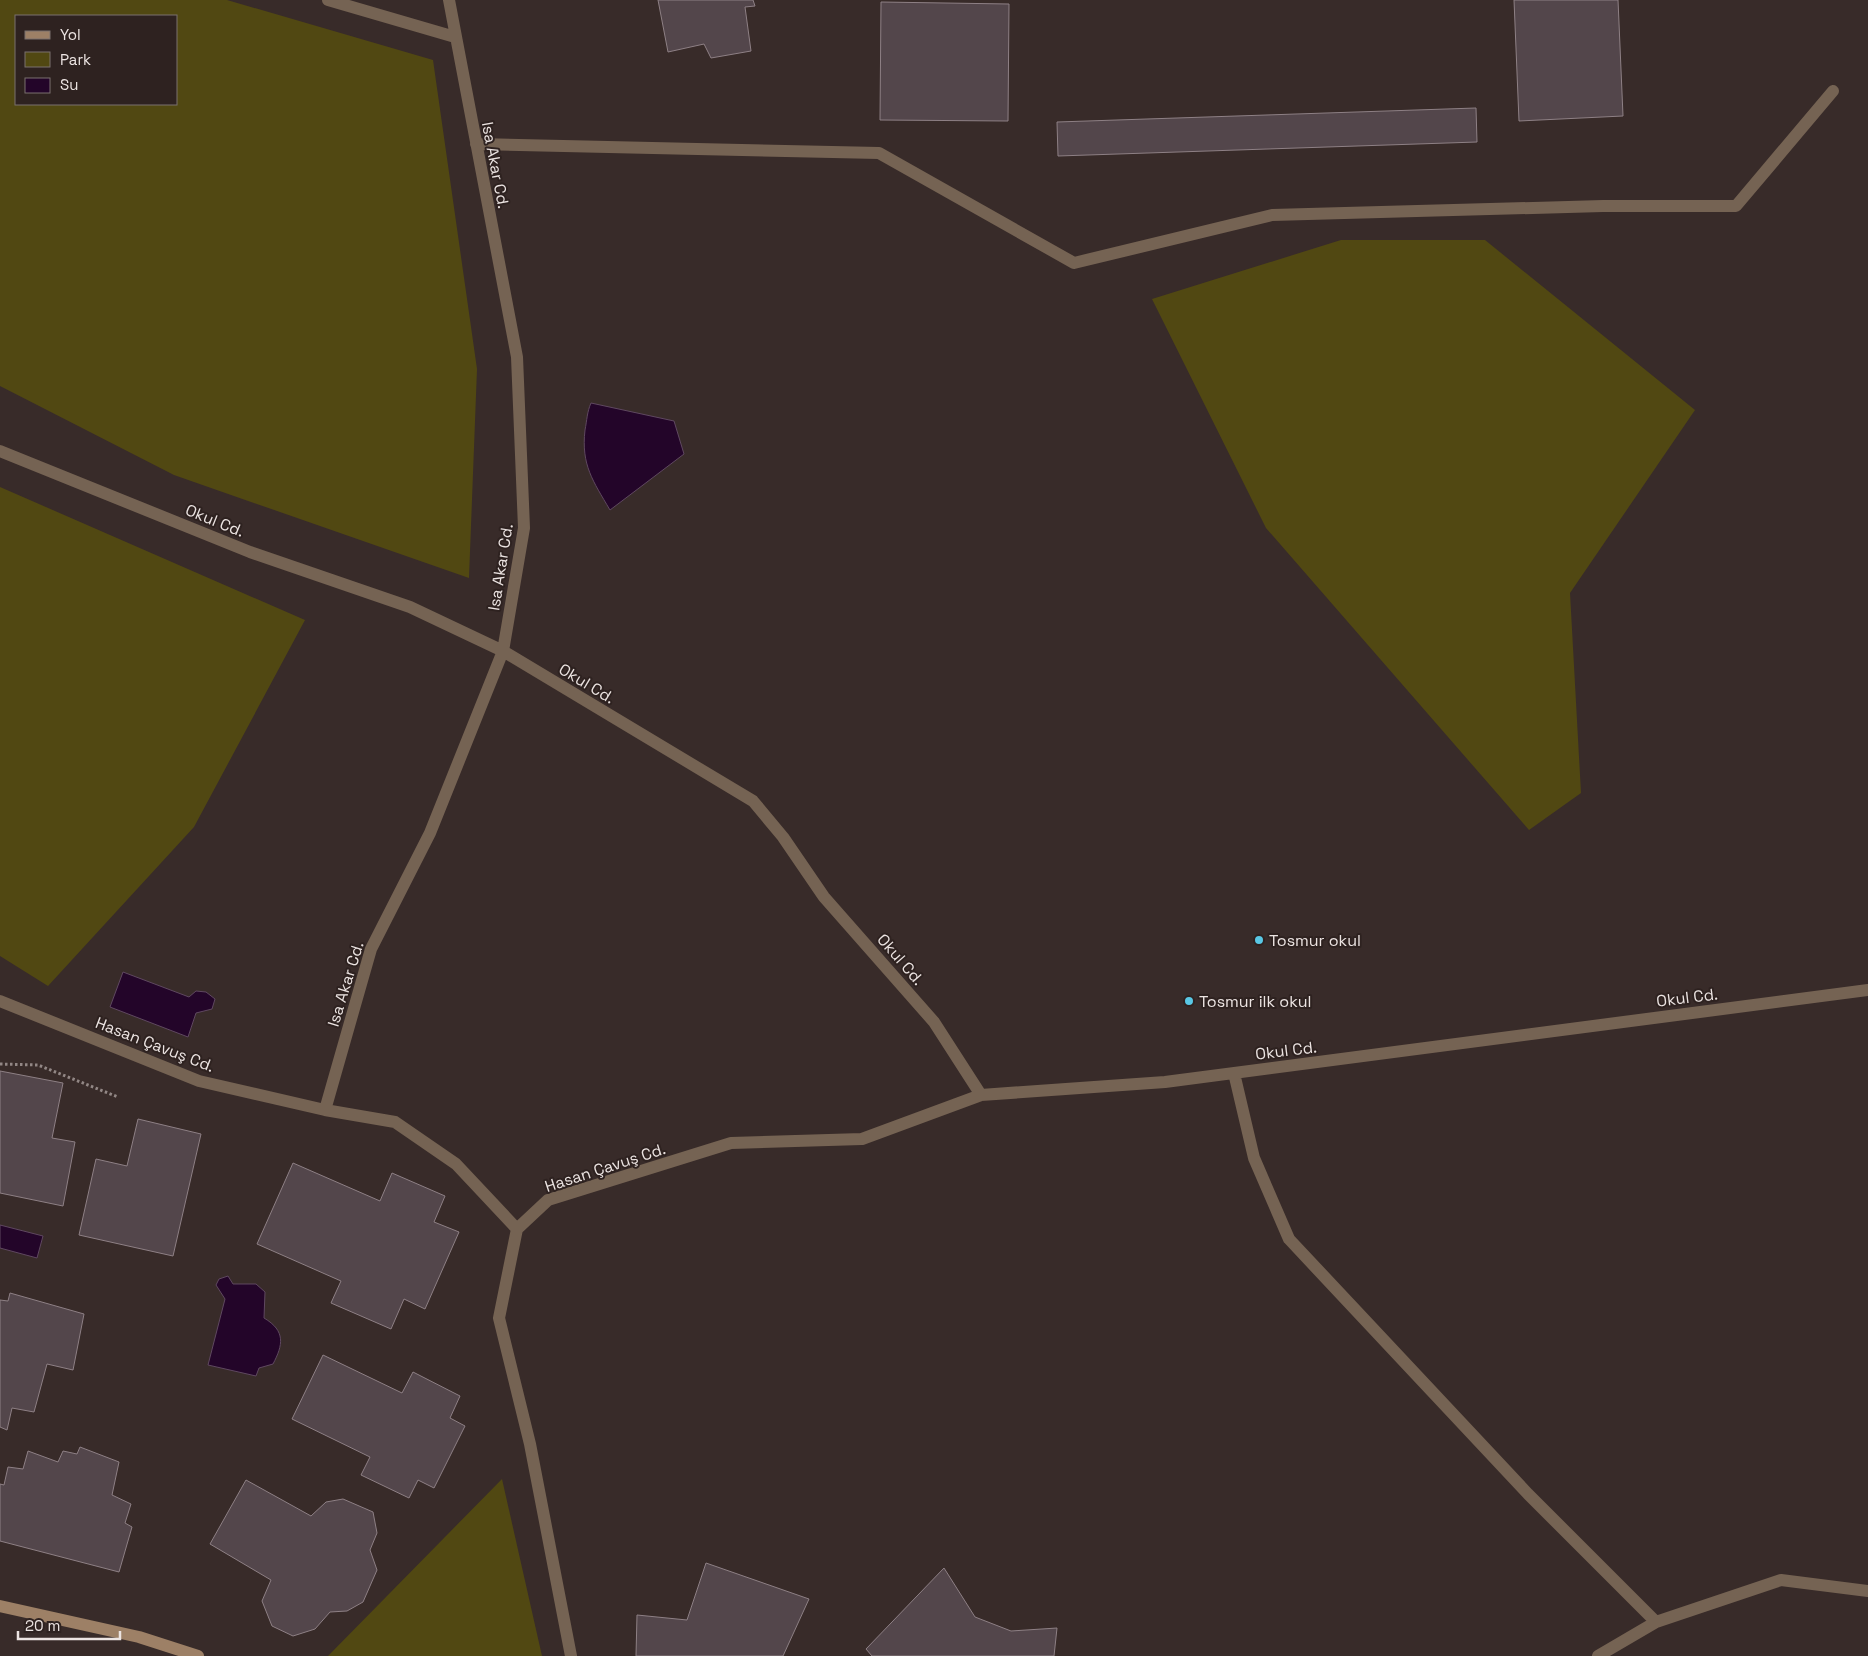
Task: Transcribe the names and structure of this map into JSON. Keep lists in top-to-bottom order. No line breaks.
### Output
{"streets":{"street":["Isa Akar Cd.","Okul Cd.","Hasan Çavuş Cd."]},"crossings":[["Isa Akar Cd.","Okul Cd."],["Isa Akar Cd.","Hasan Çavuş Cd."],["Okul Cd.","Hasan Çavuş Cd."]],"places":["Tosmur okul","Tosmur ilk okul"],"legend":["Yol","Park","Su"],"scale_bar":"20 m"}
